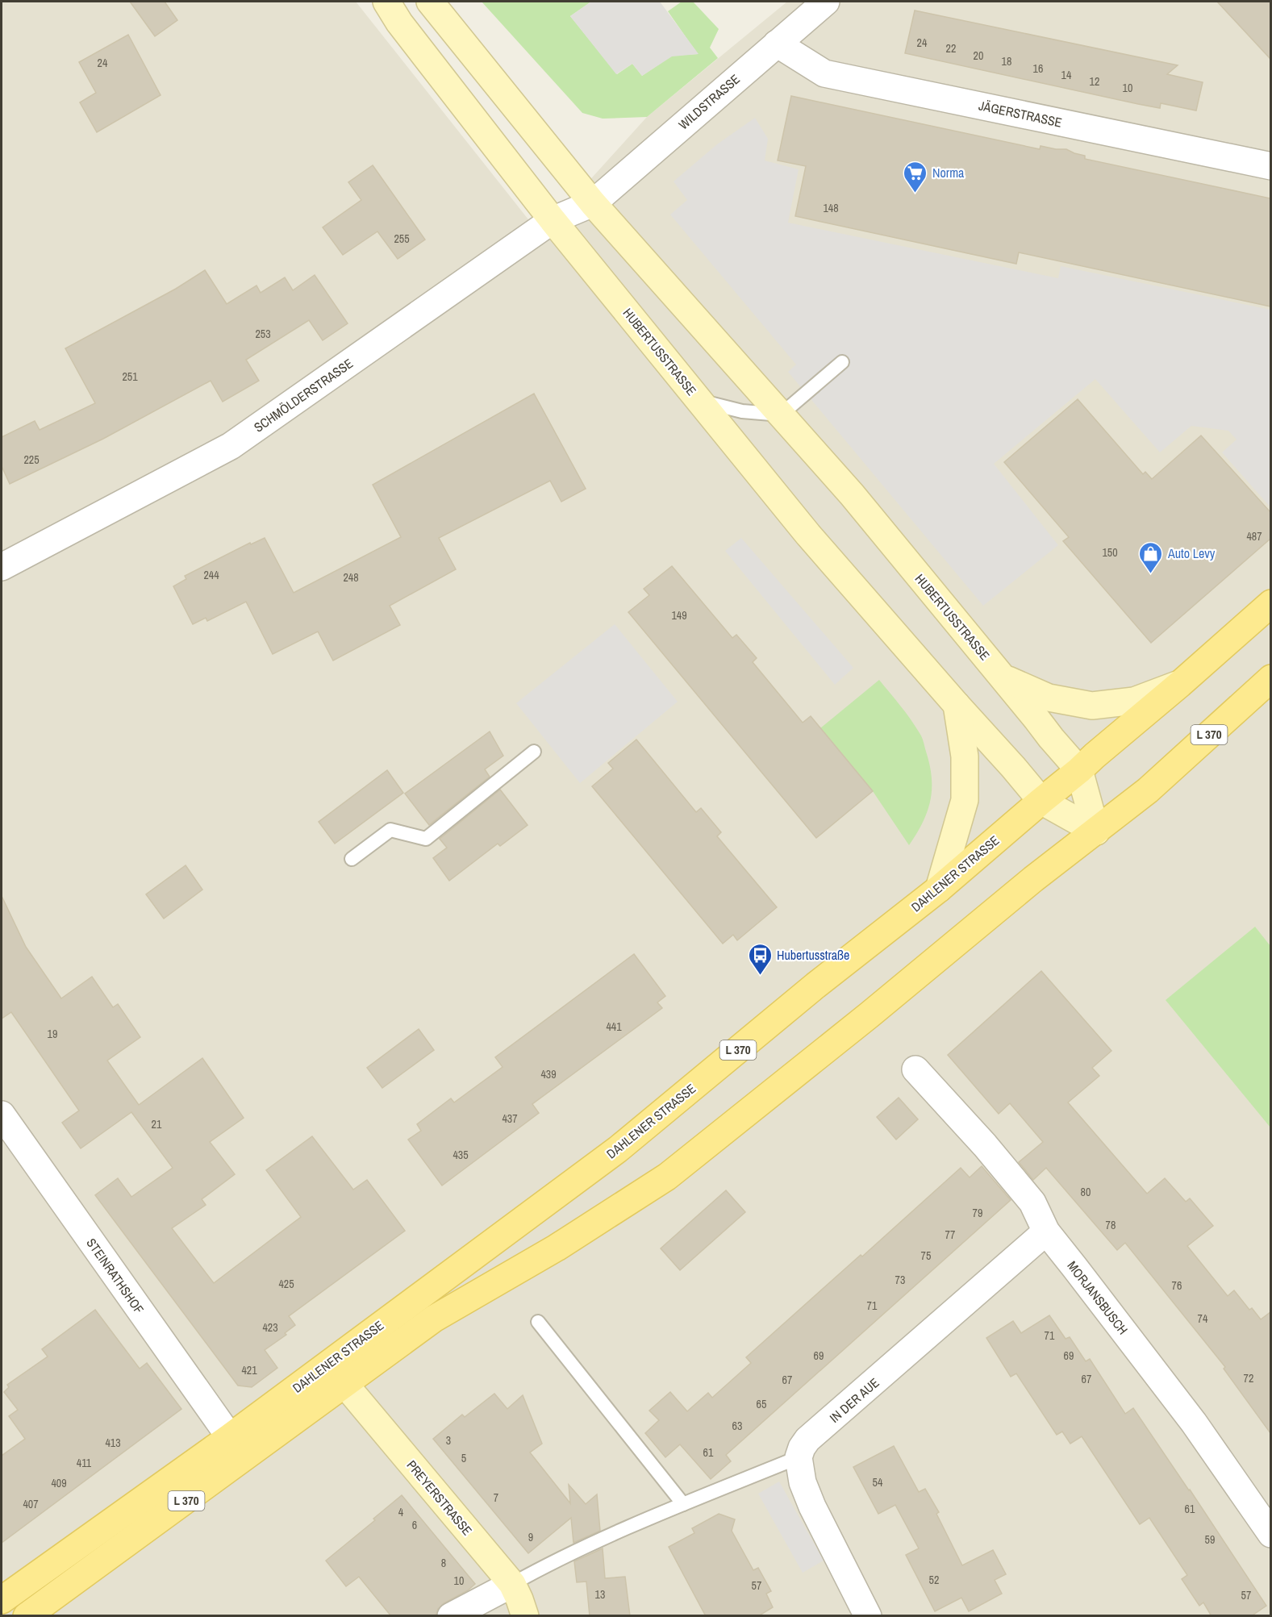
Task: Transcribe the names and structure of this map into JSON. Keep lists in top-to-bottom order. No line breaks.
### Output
{"streets":{"main road":["HUBERTUSSTRASSE","L 370","DAHLENER STRASSE","PREYERSTRASSE"],"street":["WILDSTRASSE","JÄGERSTRASSE","SCHMÖLDERSTRASSE","STEINRATHSHOF","MORJANSBUSCH","IN DER AUE"]},"crossings":[["WILDSTRASSE","JÄGERSTRASSE"],["WILDSTRASSE","HUBERTUSSTRASSE"],["WILDSTRASSE","SCHMÖLDERSTRASSE"],["HUBERTUSSTRASSE","SCHMÖLDERSTRASSE"],["HUBERTUSSTRASSE","DAHLENER STRASSE"],["DAHLENER STRASSE","STEINRATHSHOF"],["DAHLENER STRASSE","PREYERSTRASSE"],["MORJANSBUSCH","IN DER AUE"]],"places":{"supermarket":["Norma"],"shop":["Auto Levy"],"bus stop":["Hubertusstraße"]},"house_numbers":["24","22","20","18","24","16","14","12","10","148","255","253","251","225","487","150","244","248","149","441","19","439","437","21","435","80","79","78","77","75","73","425","76","71","74","423","71","69","69","421","72","67","67","65","63","3","413","61","5","411","54","409","7","407","61","4","6","9","59","8","52","10","57","13","57"]}
